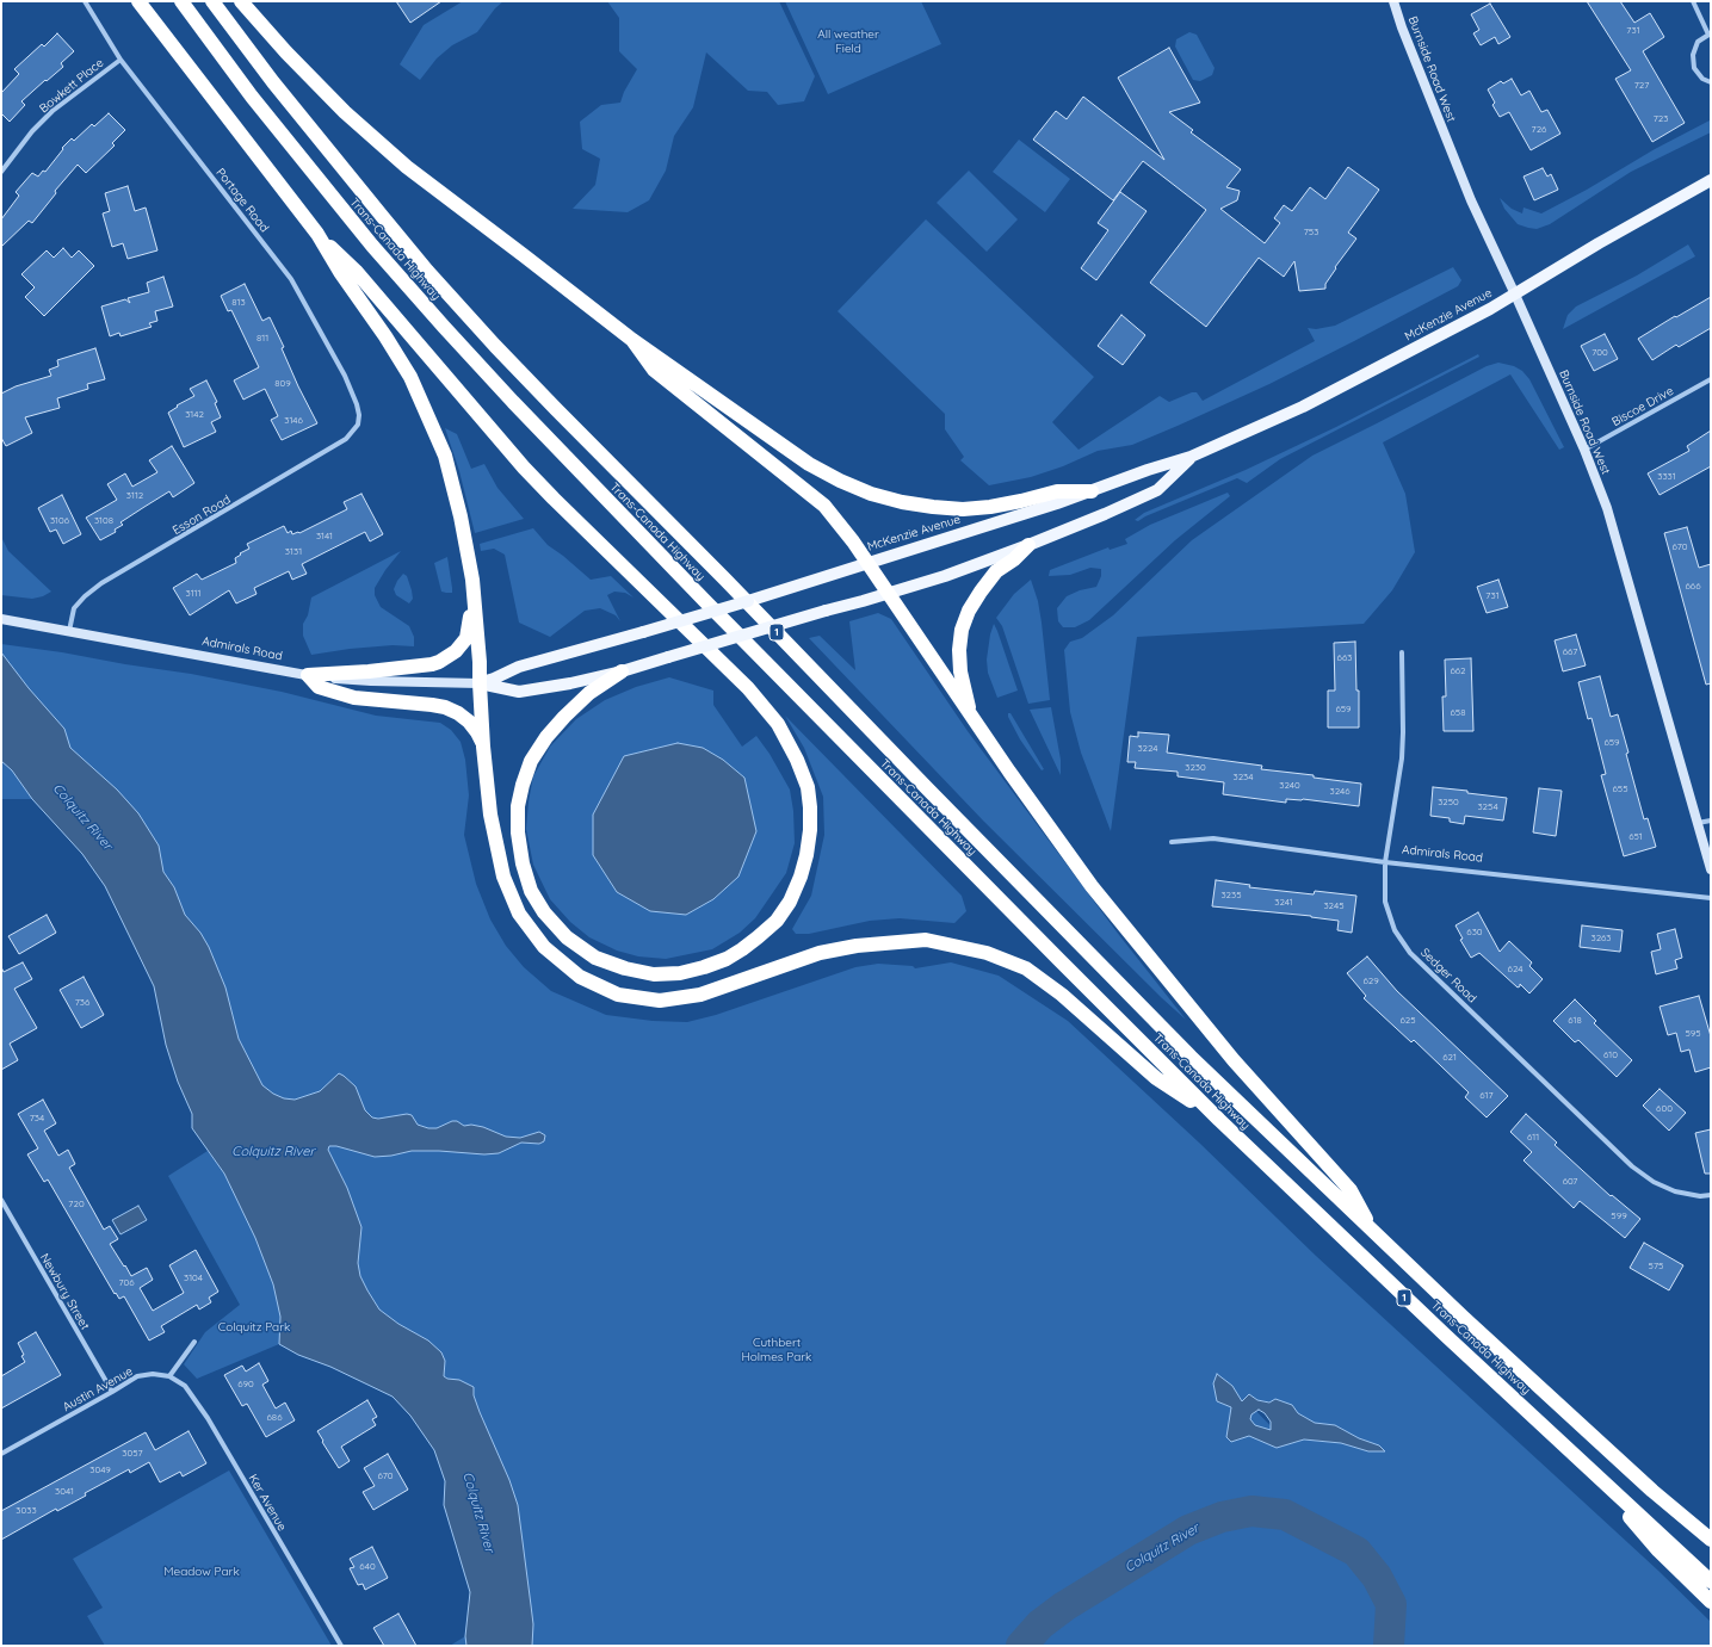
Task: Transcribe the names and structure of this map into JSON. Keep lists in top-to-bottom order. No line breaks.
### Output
{"streets":{"highway":["Trans-Canada Highway","1"],"main road":["McKenzie Avenue","Admirals Road"],"street":["Burnside Road West","Bowkett Place","Portage Road","Biscoe Drive","Esson Road","Sedger Road","Newbury Street","Austin Avenue","Ker Avenue"]},"crossings":[["Burnside Road West","McKenzie Avenue"],["Burnside Road West","Biscoe Drive"],["Bowkett Place","Portage Road"],["Portage Road","Esson Road"],["McKenzie Avenue","Admirals Road"],["Esson Road","Admirals Road"],["Admirals Road","Sedger Road"],["Newbury Street","Austin Avenue"],["Austin Avenue","Ker Avenue"]],"water":["Colquitz River"],"parks":["All weather Field","Colquitz Park","Cuthbert Holmes Park","Meadow Park"],"house_numbers":["731","727","723","726","753","813","811","700","809","3142","3146","3331","3112","3106","3108","3141","670","3131","666","3111","731","667","663","662","659","658","659","3224","3230","3234","3240","655","3246","3250","3254","651","3235","3241","3245","630","3263","624","629","736","625","618","595","610","621","617","600","734","611","607","720","599","575","3104","706","690","686","3057","3049","670","3041","3033","640"]}
